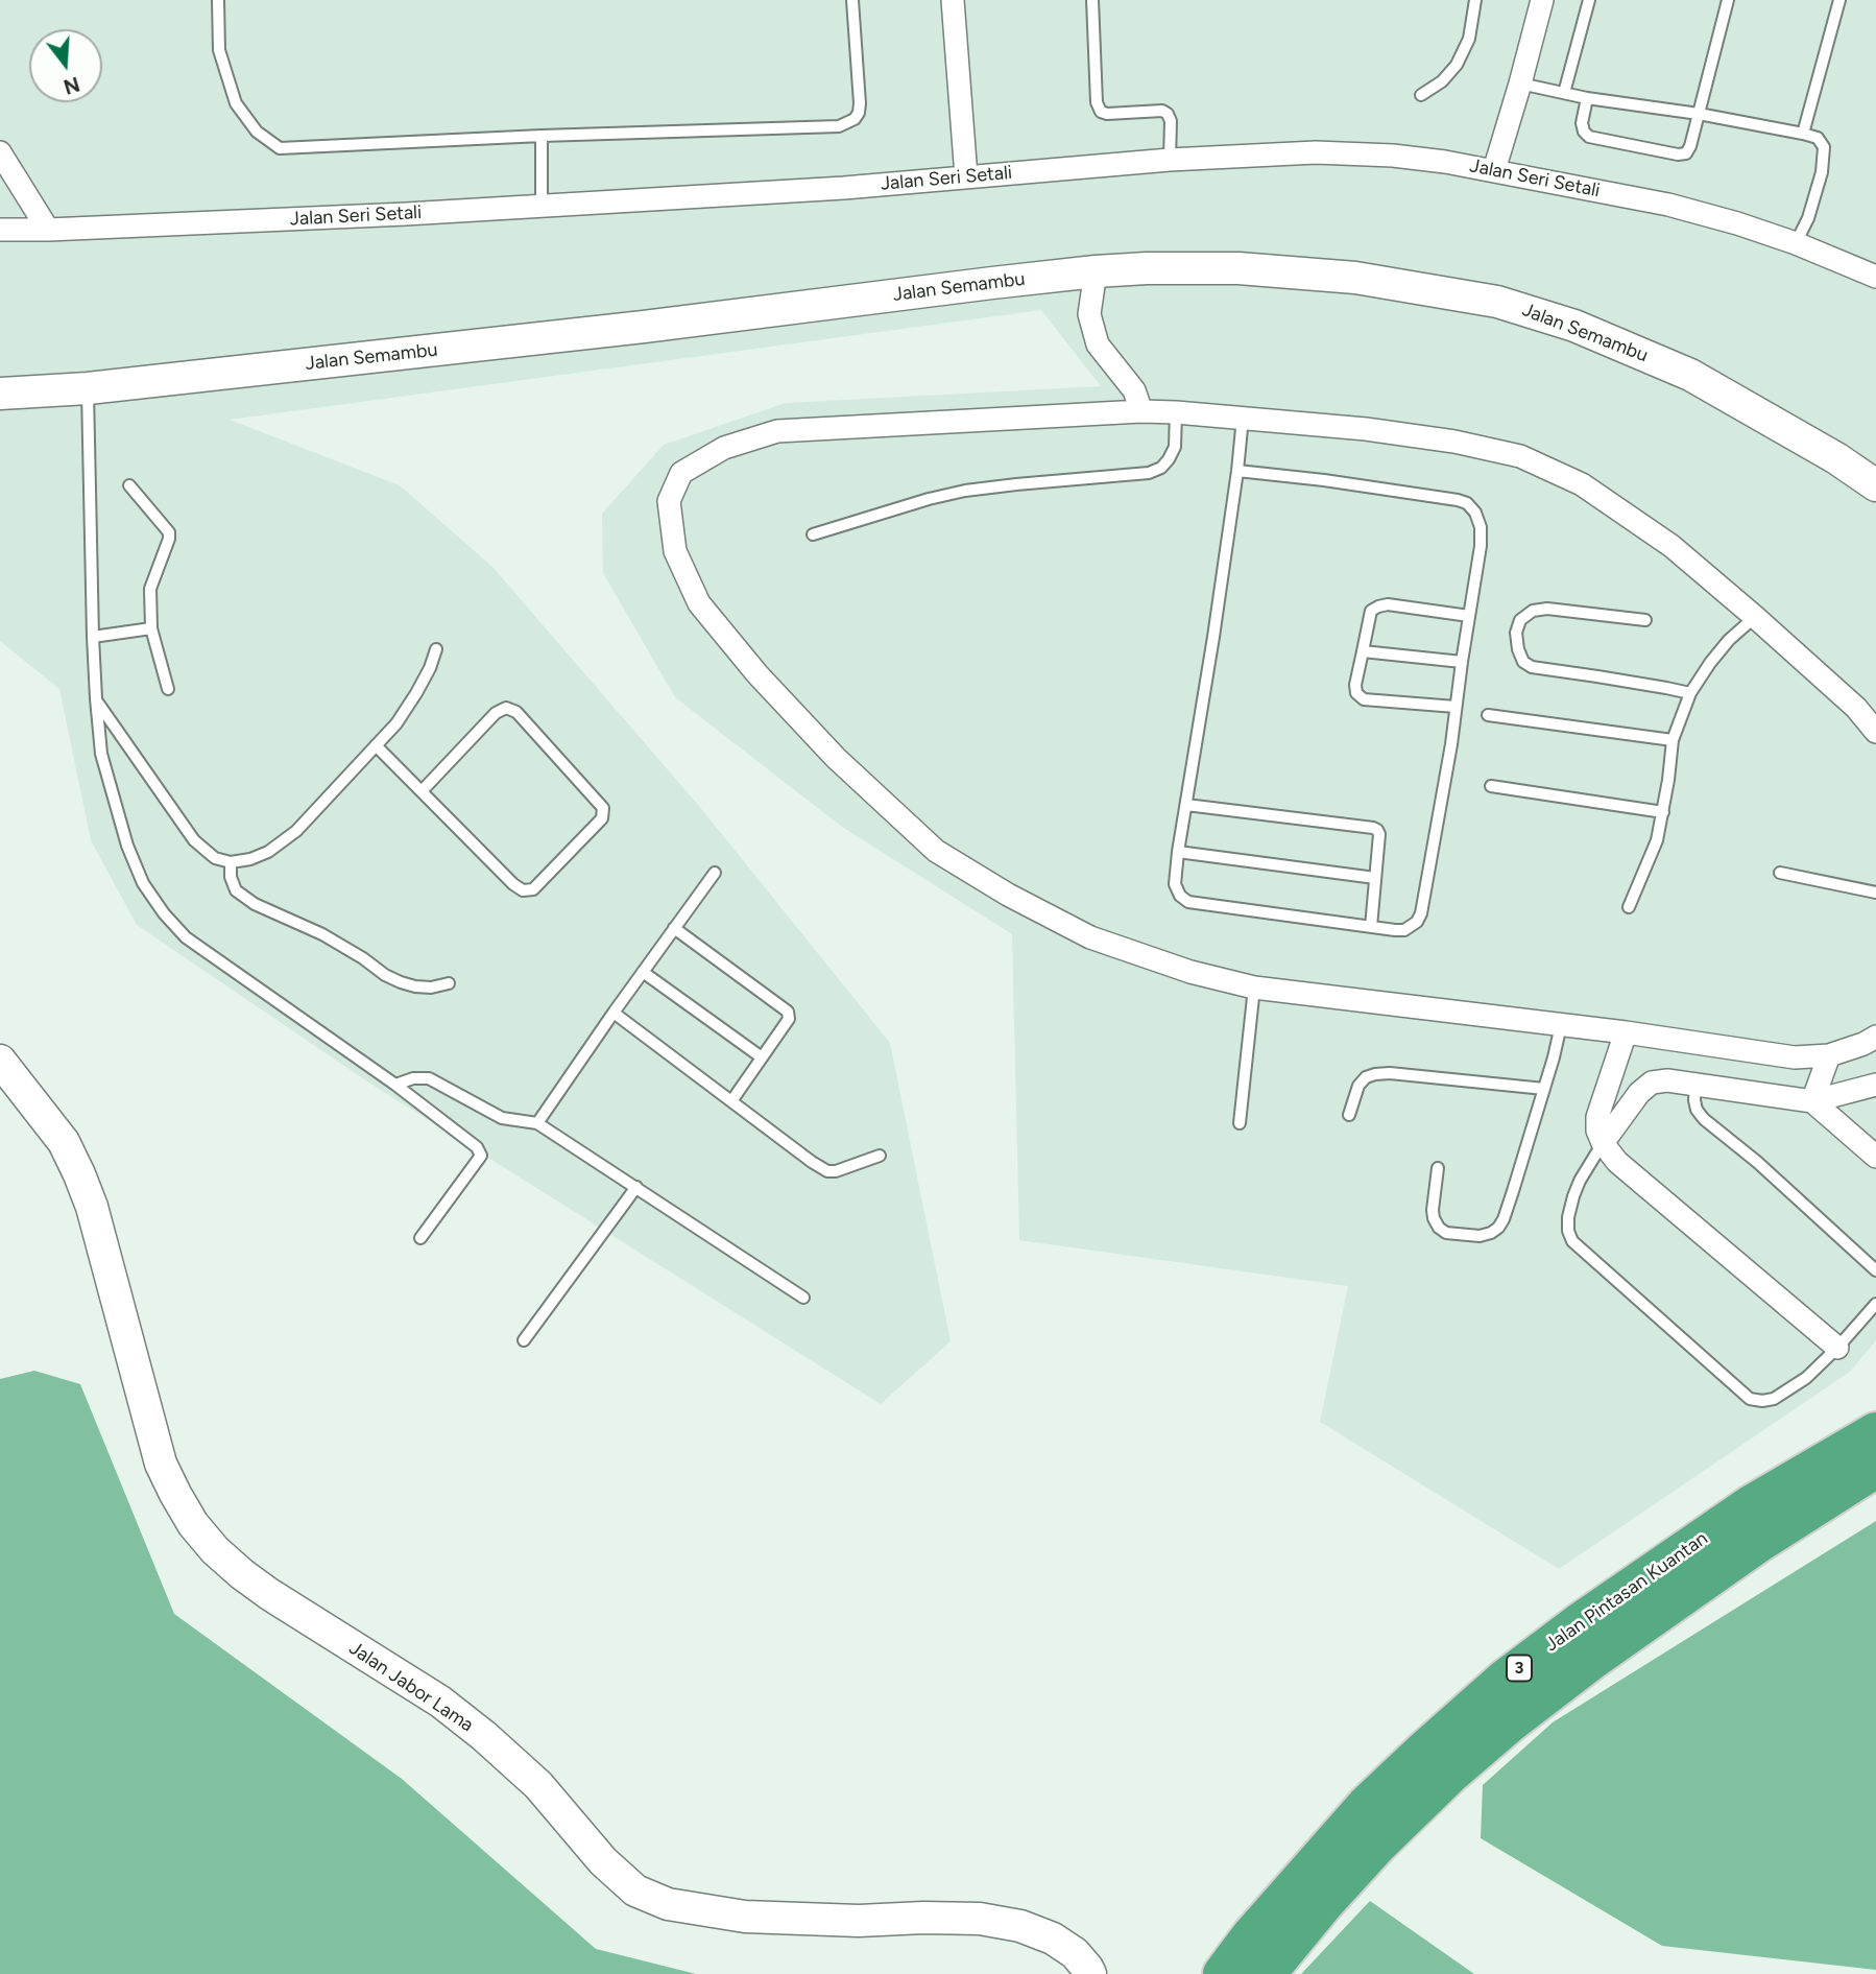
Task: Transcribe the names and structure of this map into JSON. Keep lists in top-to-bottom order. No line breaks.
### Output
{"streets":{"highway":["Jalan Pintasan Kuantan","3"],"main road":["Jalan Semambu","Jalan Jabor Lama"],"street":["Jalan Seri Setali"]},"north":"bottom"}
